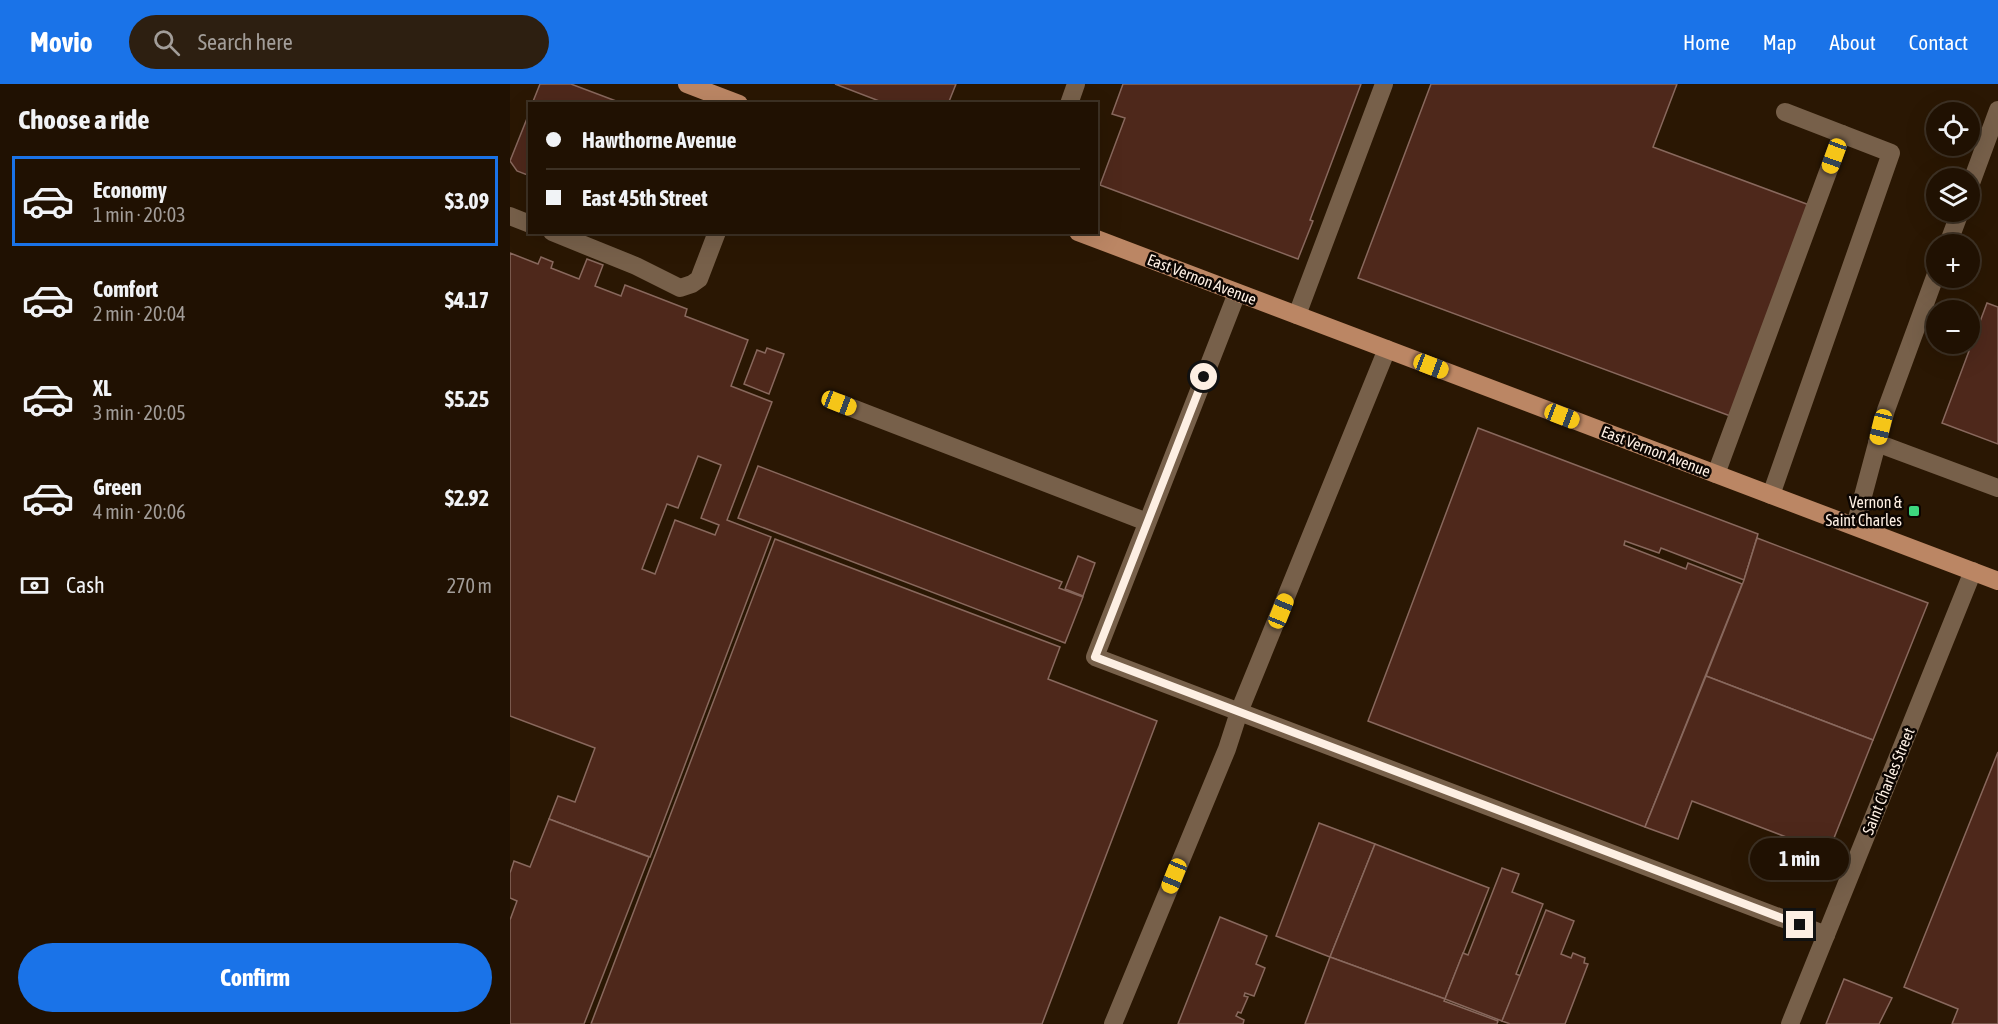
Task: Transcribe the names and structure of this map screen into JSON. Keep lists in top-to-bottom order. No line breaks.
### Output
{"streets":{"main road":["East Vernon Avenue"],"street":["Saint Charles Street"]},"crossings":[["East Vernon Avenue","Saint Charles Street"]],"places":{"transit":["Vernon & Saint Charles"]},"page":{"header":"Movio","search":"Search here","nav":["Home","Map","About","Contact"],"heading":"Choose a ride","map_buttons":["+","−"],"banner":["Hawthorne Avenue","East 45th Street"],"list":[{"name":"Economy","note":"1 min · 20:03","value":"$3.09"},{"name":"Comfort","note":"2 min · 20:04","value":"$4.17"},{"name":"XL","note":"3 min · 20:05","value":"$5.25"},{"name":"Green","note":"4 min · 20:06","value":"$2.92"}],"pay":["Cash","270 m"],"bubble":"1 min","buttons":"Confirm"}}
